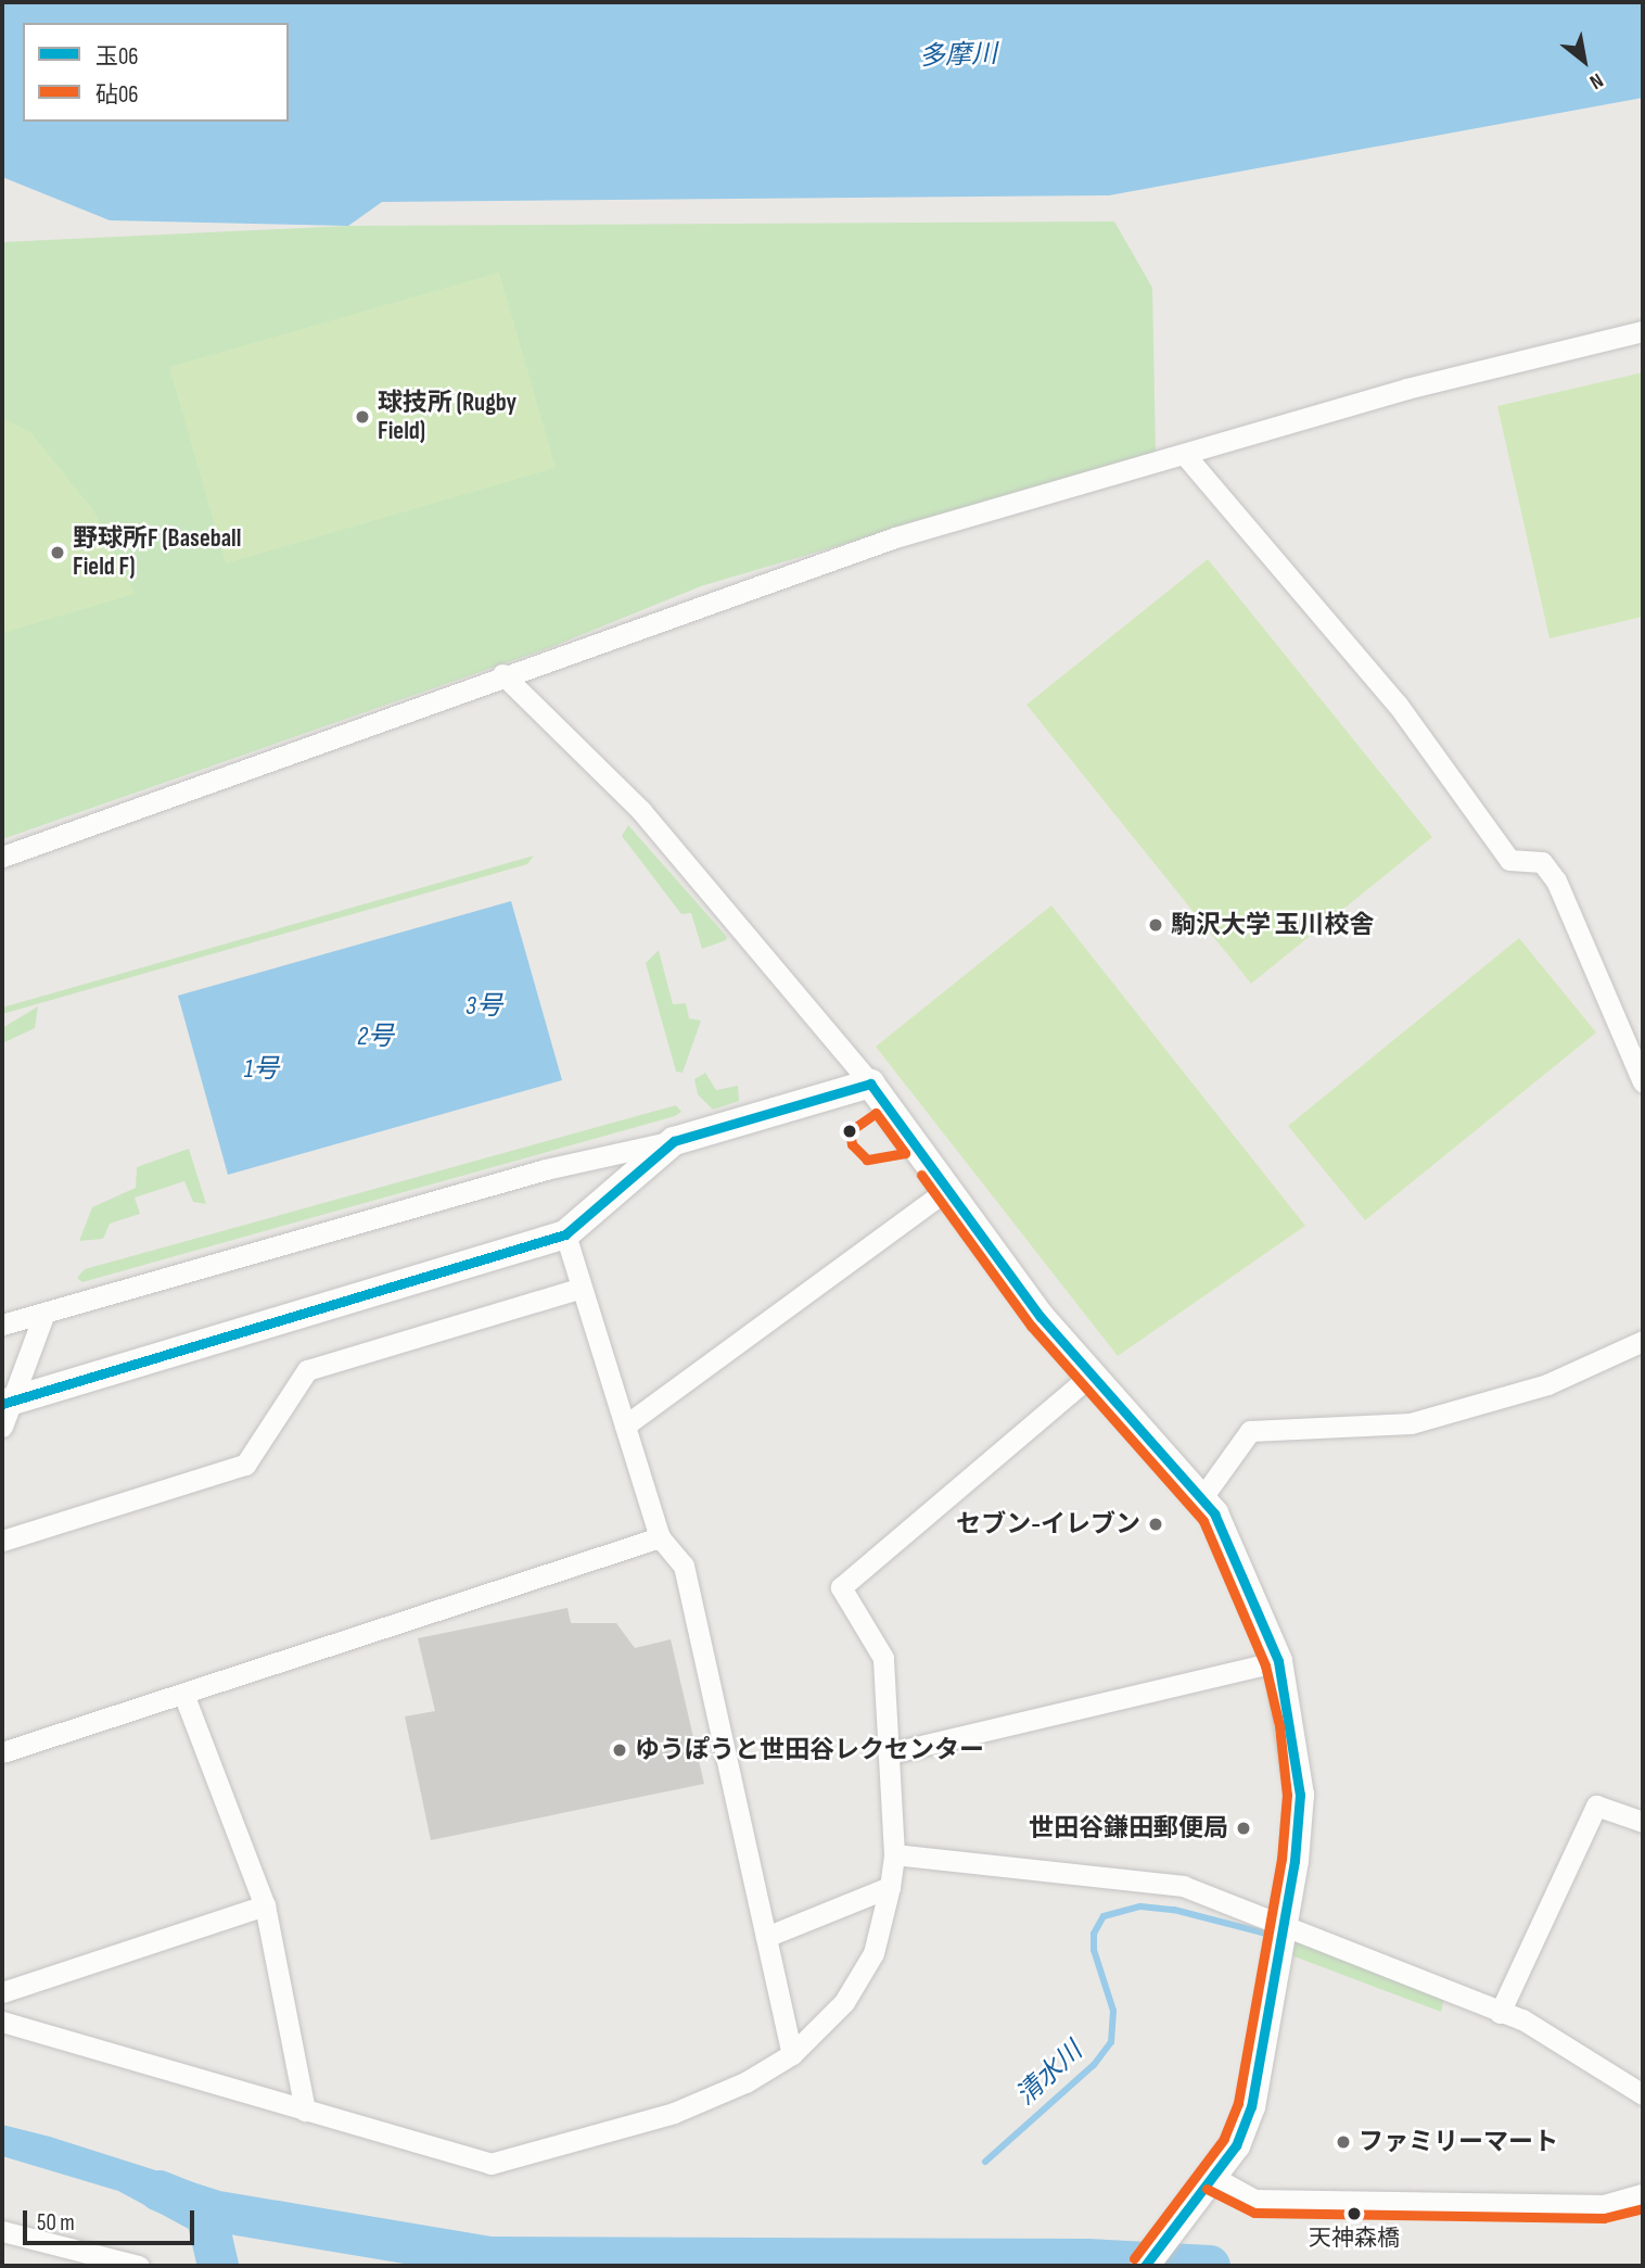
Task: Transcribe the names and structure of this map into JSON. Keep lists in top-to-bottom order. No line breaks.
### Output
{"water":["多摩川","3号","2号","1号","清水川"],"places":["球技所 (Rugby Field)","野球所F (Baseball Field F)","駒沢大学 玉川校舎","セブン-イレブン","ゆうぽうと世田谷レクセンター","世田谷鎌田郵便局","ファミリーマート","天神森橋"],"lines":["transit line 玉06","transit line 砧06"],"legend":["玉06","砧06"],"scale_bar":"50 m","north":"bottom right"}
